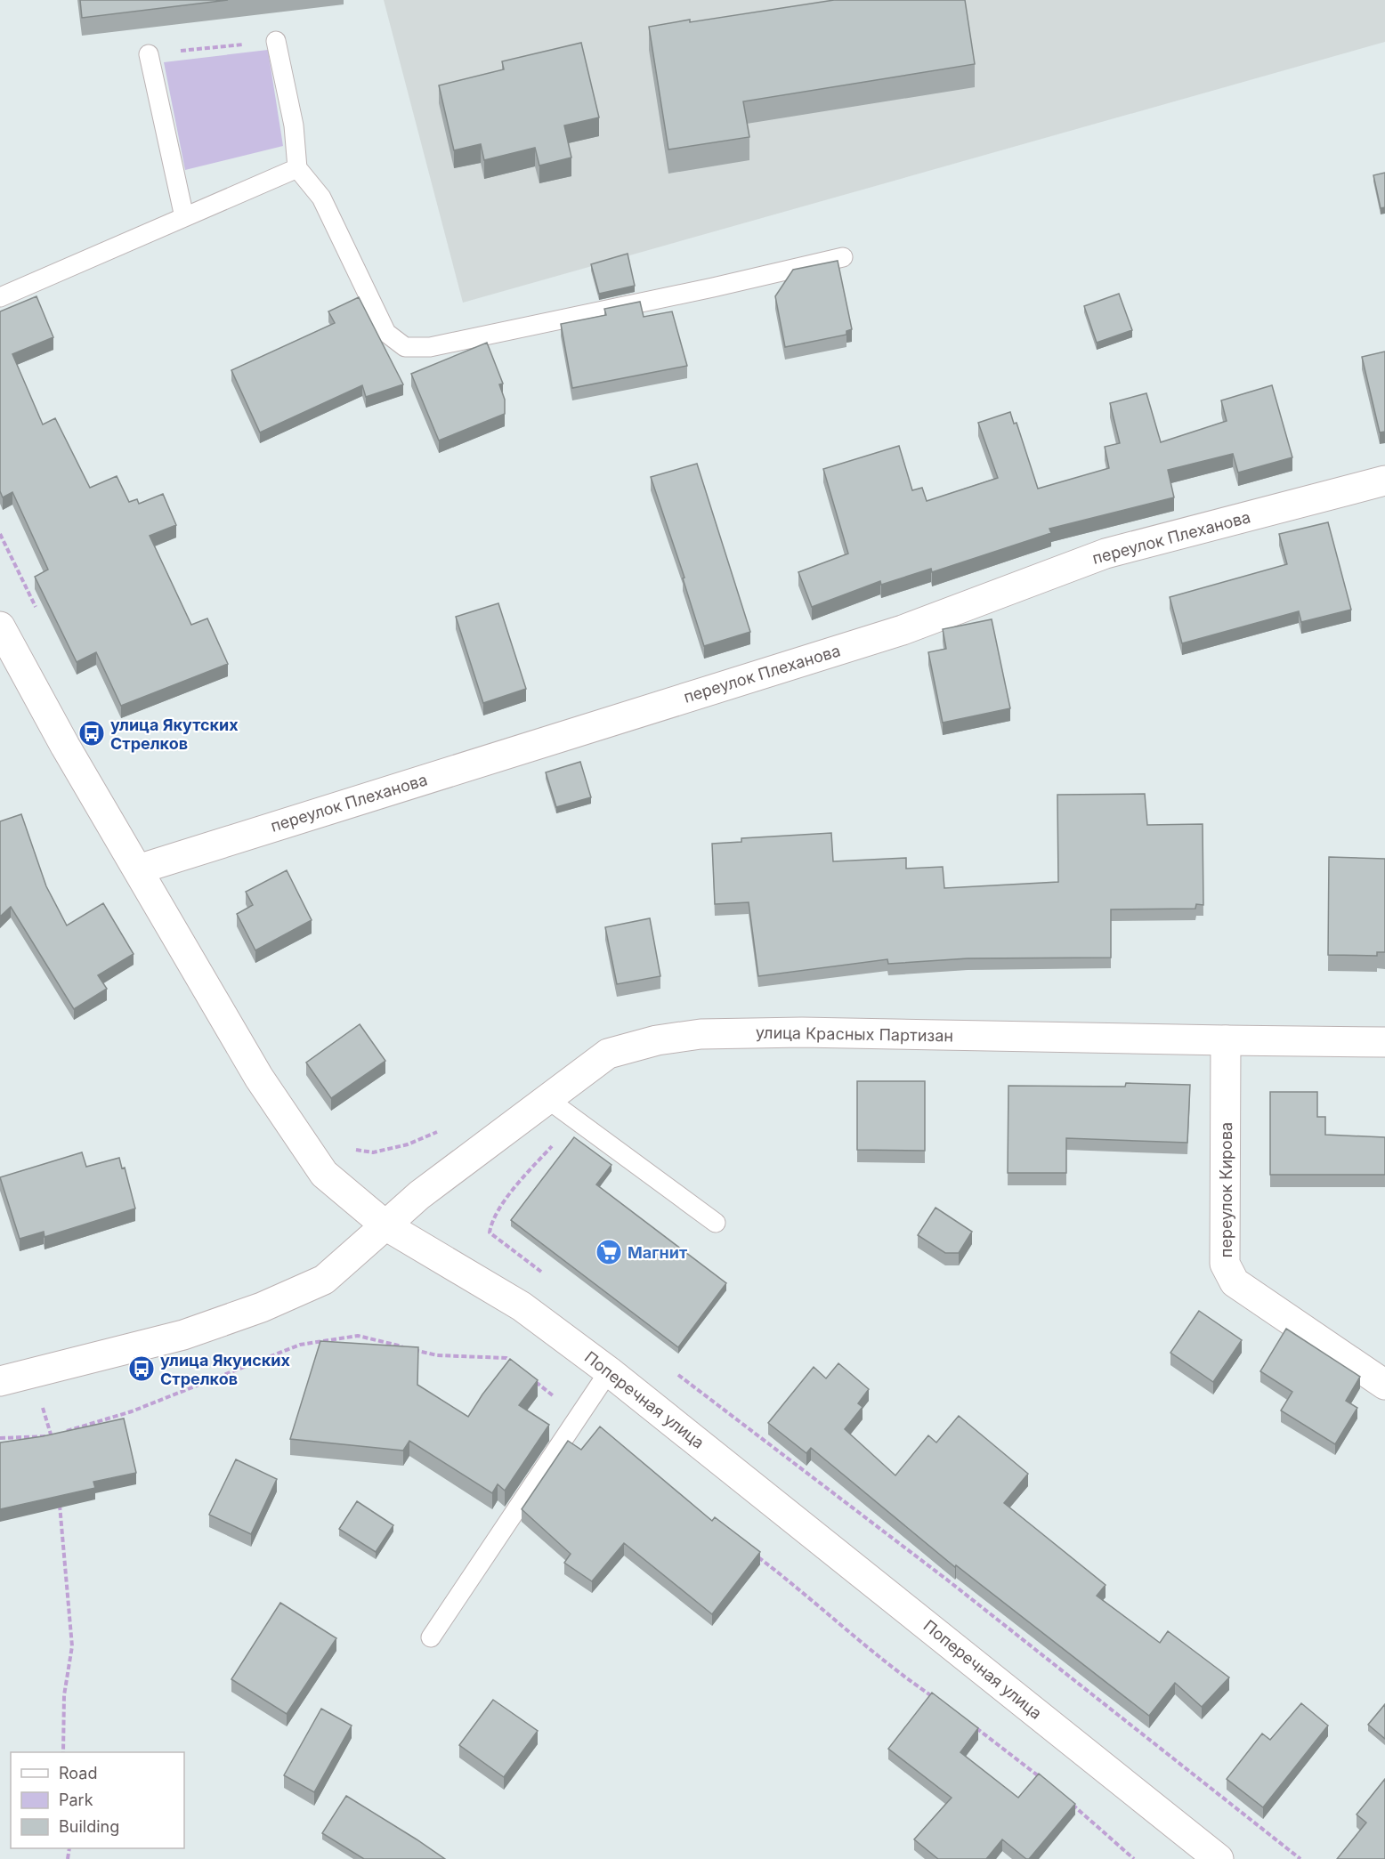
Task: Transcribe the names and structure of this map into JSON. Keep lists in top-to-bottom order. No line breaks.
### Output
{"streets":{"street":["переулок Плеханова","улица Красных Партизан","переулок Кирова","Поперечная улица"]},"crossings":[["улица Красных Партизан","переулок Кирова"],["улица Красных Партизан","Поперечная улица"]],"places":{"bus stop":["улица Якутских Стрелков","улица Якуиских Стрелков"],"supermarket":["Магнит"]},"legend":["Road","Park","Building"]}
